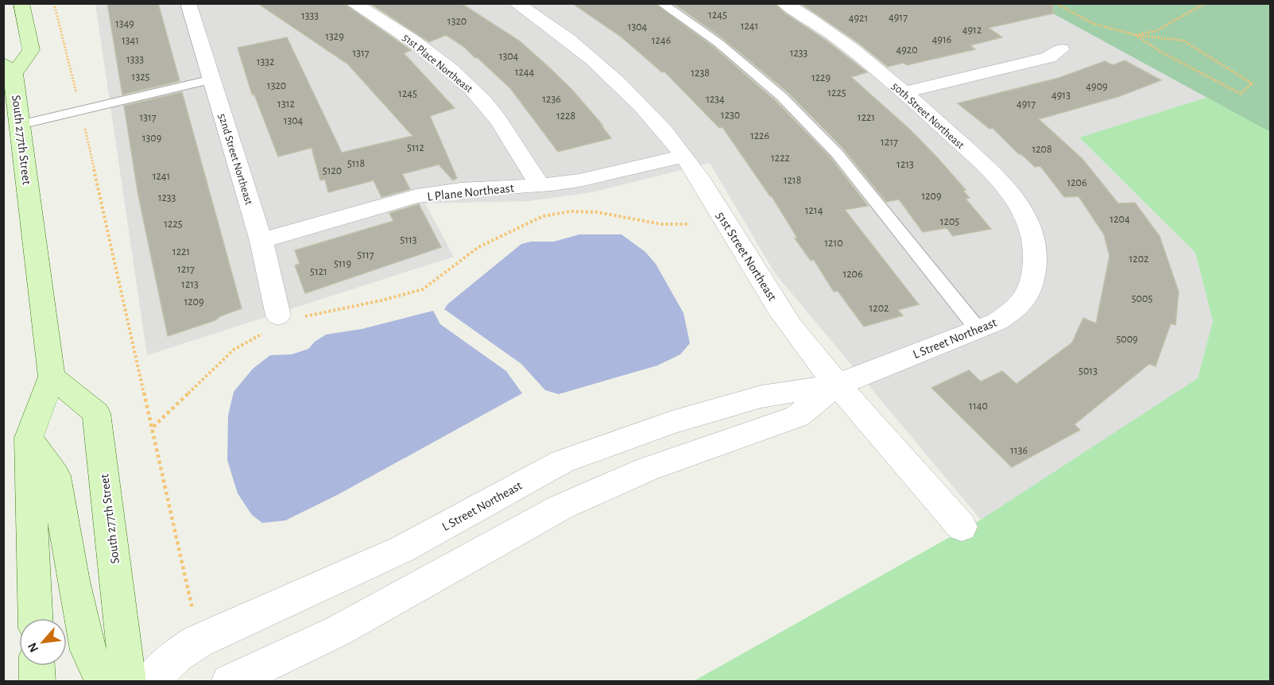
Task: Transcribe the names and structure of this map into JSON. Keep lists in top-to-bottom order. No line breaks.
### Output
{"streets":{"main road":["South 277th Street"],"street":["51st Place Northeast","50th Street Northeast","52nd Street Northeast","L Plane Northeast","51st Street Northeast","L Street Northeast"]},"crossings":[["51st Place Northeast","L Plane Northeast"],["50th Street Northeast","L Street Northeast"],["52nd Street Northeast","L Plane Northeast"],["L Plane Northeast","51st Street Northeast"],["51st Street Northeast","L Street Northeast"]],"house_numbers":["1245","1333","4917","4921","1320","1349","1241","1304","4912","1329","4916","1341","1246","4920","1317","1233","1304","1333","1332","1244","1238","1325","1229","1320","4909","1225","1245","4913","1236","1234","1312","4917","1230","1228","1317","1221","1304","1226","1309","1217","5112","1208","1222","5118","1213","5120","1241","1218","1206","1209","1233","1214","1204","1205","1225","5113","1210","1221","5117","1202","5119","1217","5121","1206","1213","5005","1209","1202","5009","5013","1140","1136"],"north":"bottom left"}
